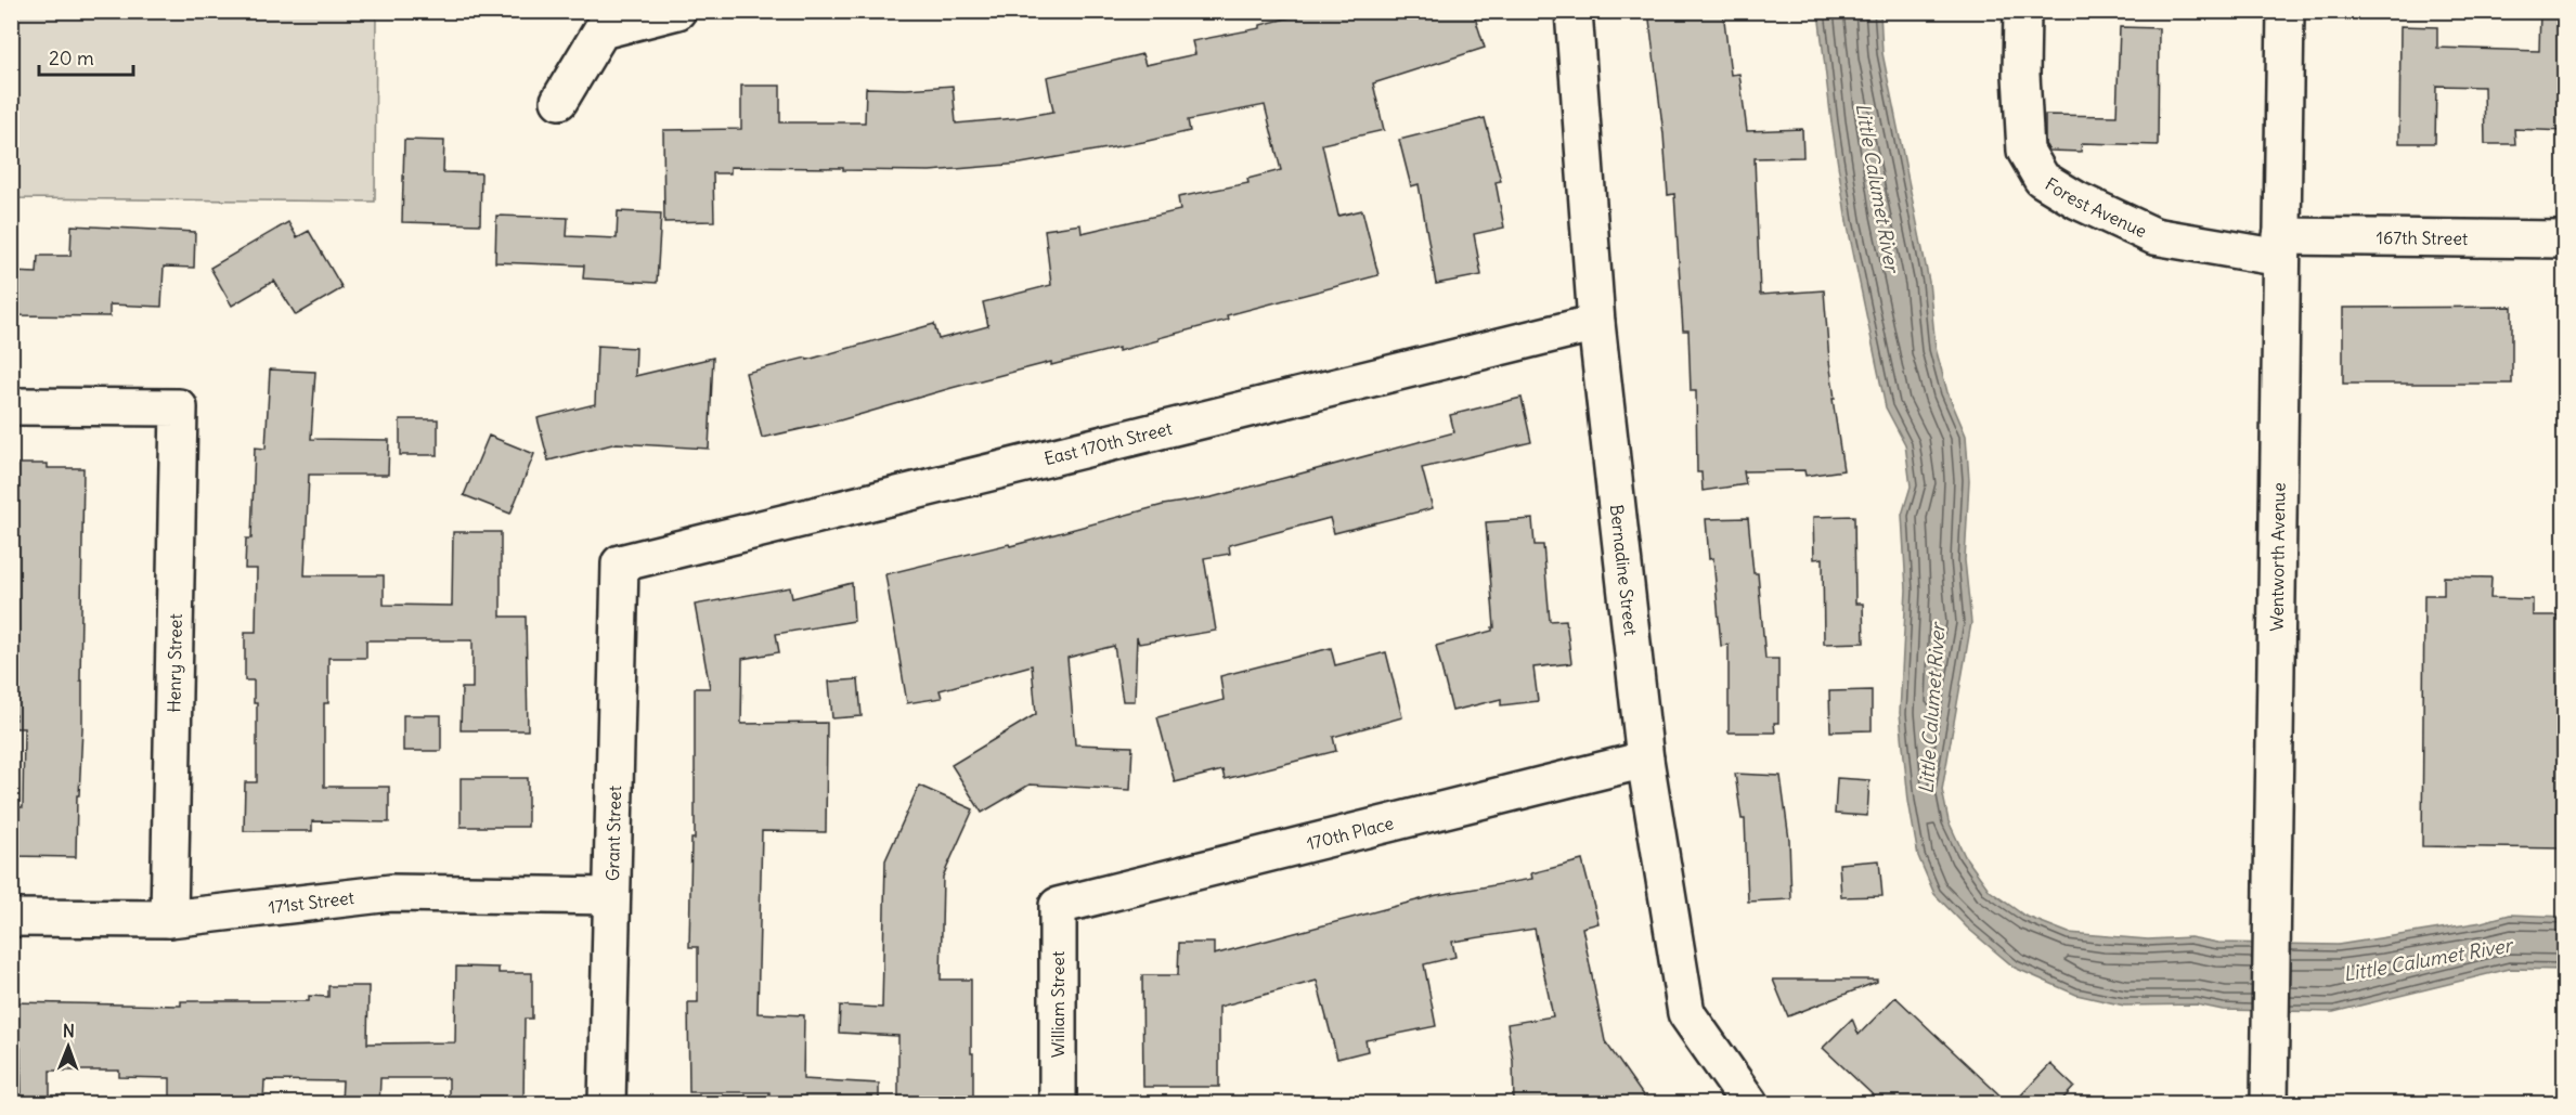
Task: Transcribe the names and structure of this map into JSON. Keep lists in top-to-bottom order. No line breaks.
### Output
{"streets":{"street":["Forest Avenue","167th Street","East 170th Street","Wentworth Avenue","Bernadine Street","Henry Street","Grant Street","170th Place","171st Street","William Street"]},"crossings":[["Forest Avenue","167th Street"],["Forest Avenue","Wentworth Avenue"],["167th Street","Wentworth Avenue"],["East 170th Street","Bernadine Street"],["East 170th Street","Grant Street"],["Bernadine Street","170th Place"],["Henry Street","171st Street"],["Grant Street","171st Street"],["170th Place","William Street"]],"water":["Little Calumet River"],"scale_bar":"20 m","north":"top"}
